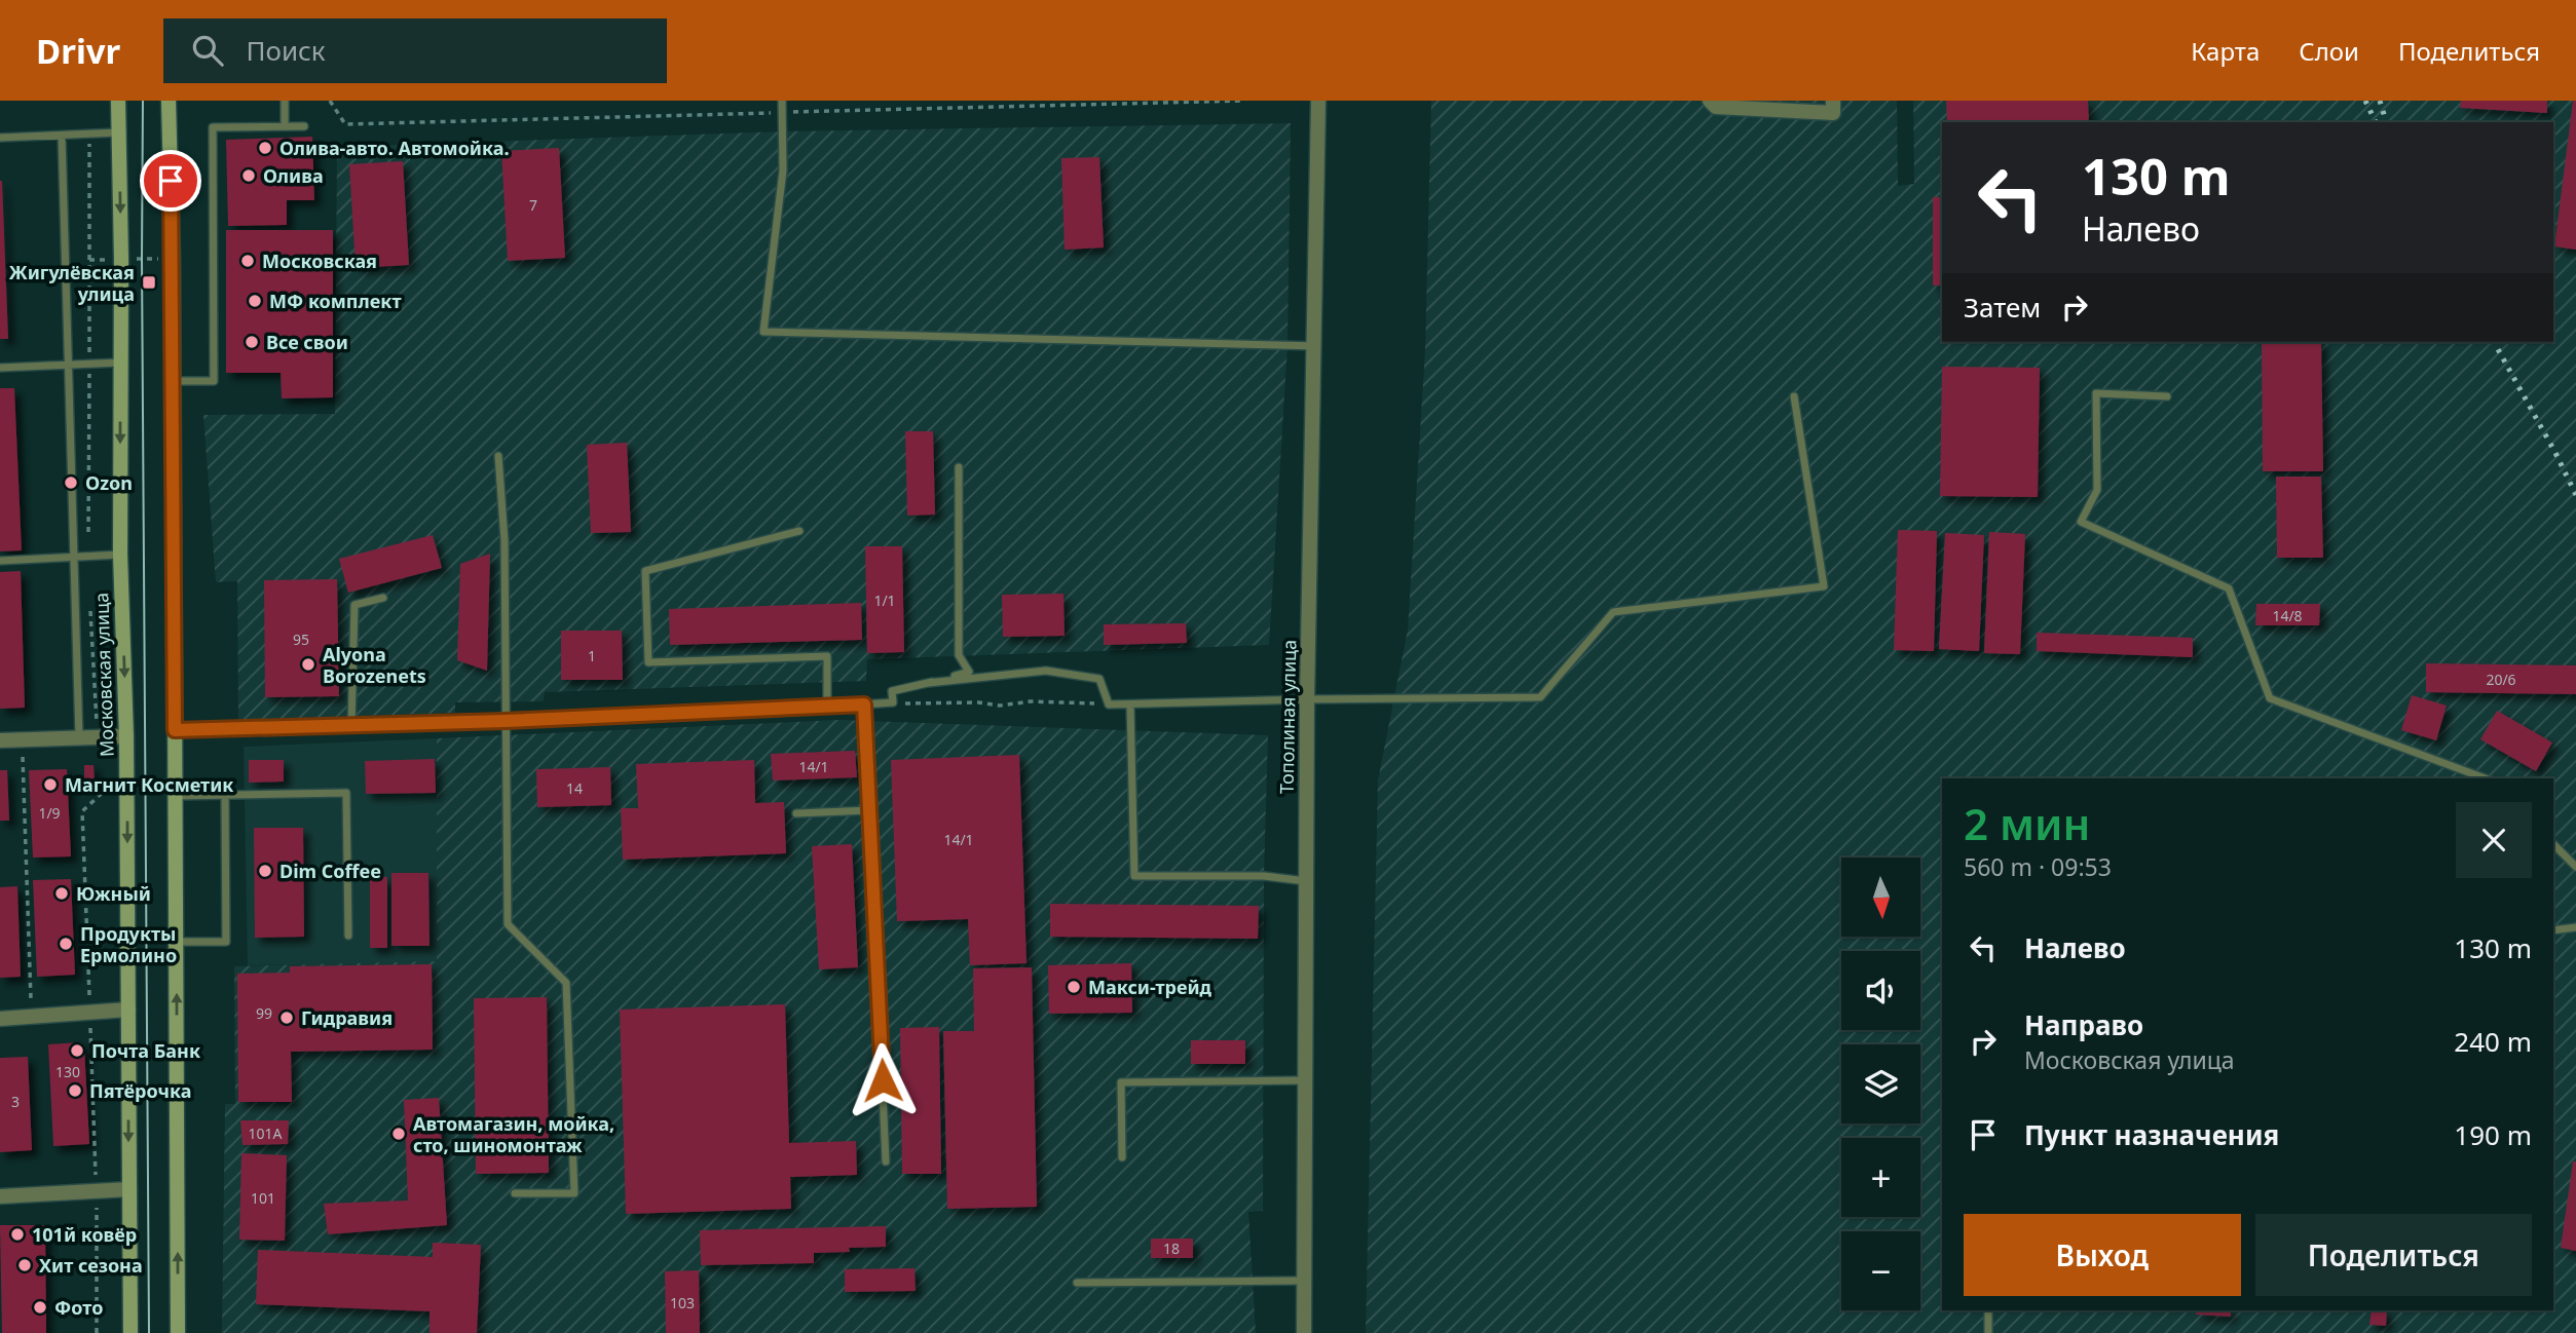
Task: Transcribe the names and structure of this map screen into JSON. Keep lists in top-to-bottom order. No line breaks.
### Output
{"streets":{"street":["Московская улица","Тополиная улица"]},"places":{"other":["Олива-авто. Автомойка.","Олива","Московская","МФ комплект","Все свои","Ozon","Alyona Borozenets","Магнит Косметик","Dim Coffee","Южный","Продукты Ермолино","Макси-трейд","Гидравия","Почта Банк","Пятёрочка","Автомагазин, мойка, сто, шиномонтаж","101й ковёр","Хит сезона","Фото"],"transit":["Жигулёвская улица"]},"house_numbers":["7","1/1","14/8","95","1","20/6","14/1","14","1/9","14/1","99","130","3","101А","101","18","103"],"north":"bottom","page":{"header":"Drivr","search":"Поиск","nav":["Карта","Слои","Поделиться"],"turn":["130 m","Налево"],"then":"Затем","heading":["2 мин","560 m · 09:53"],"map_buttons":["+","−"],"list":[{"name":"Налево","value":"130 m"},{"name":"Направо","note":"Московская улица","value":"240 m"},{"name":"Пункт назначения","value":"190 m"}],"buttons":["Выход","Поделиться"]}}
